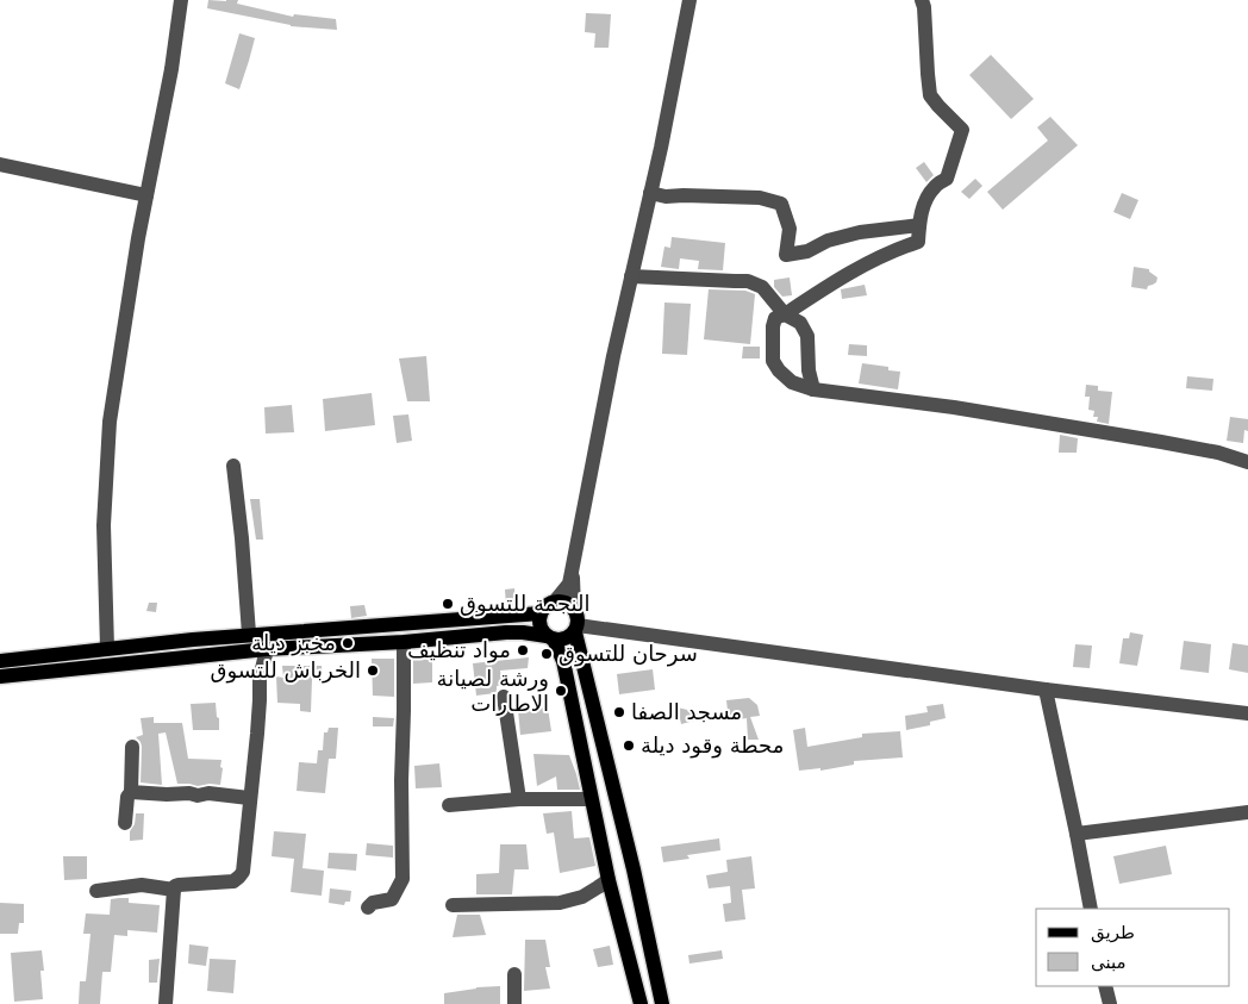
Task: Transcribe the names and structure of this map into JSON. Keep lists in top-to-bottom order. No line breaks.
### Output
{"places":["النجمة للتسوق","مخبز ديلة","مواد تنظيف","سرحان للتسوق","الخرباش للتسوق","ورشة لصيانة الاطارات","مسجد الصفا","محطة وقود ديلة"],"legend":["طريق","مبنى"]}
